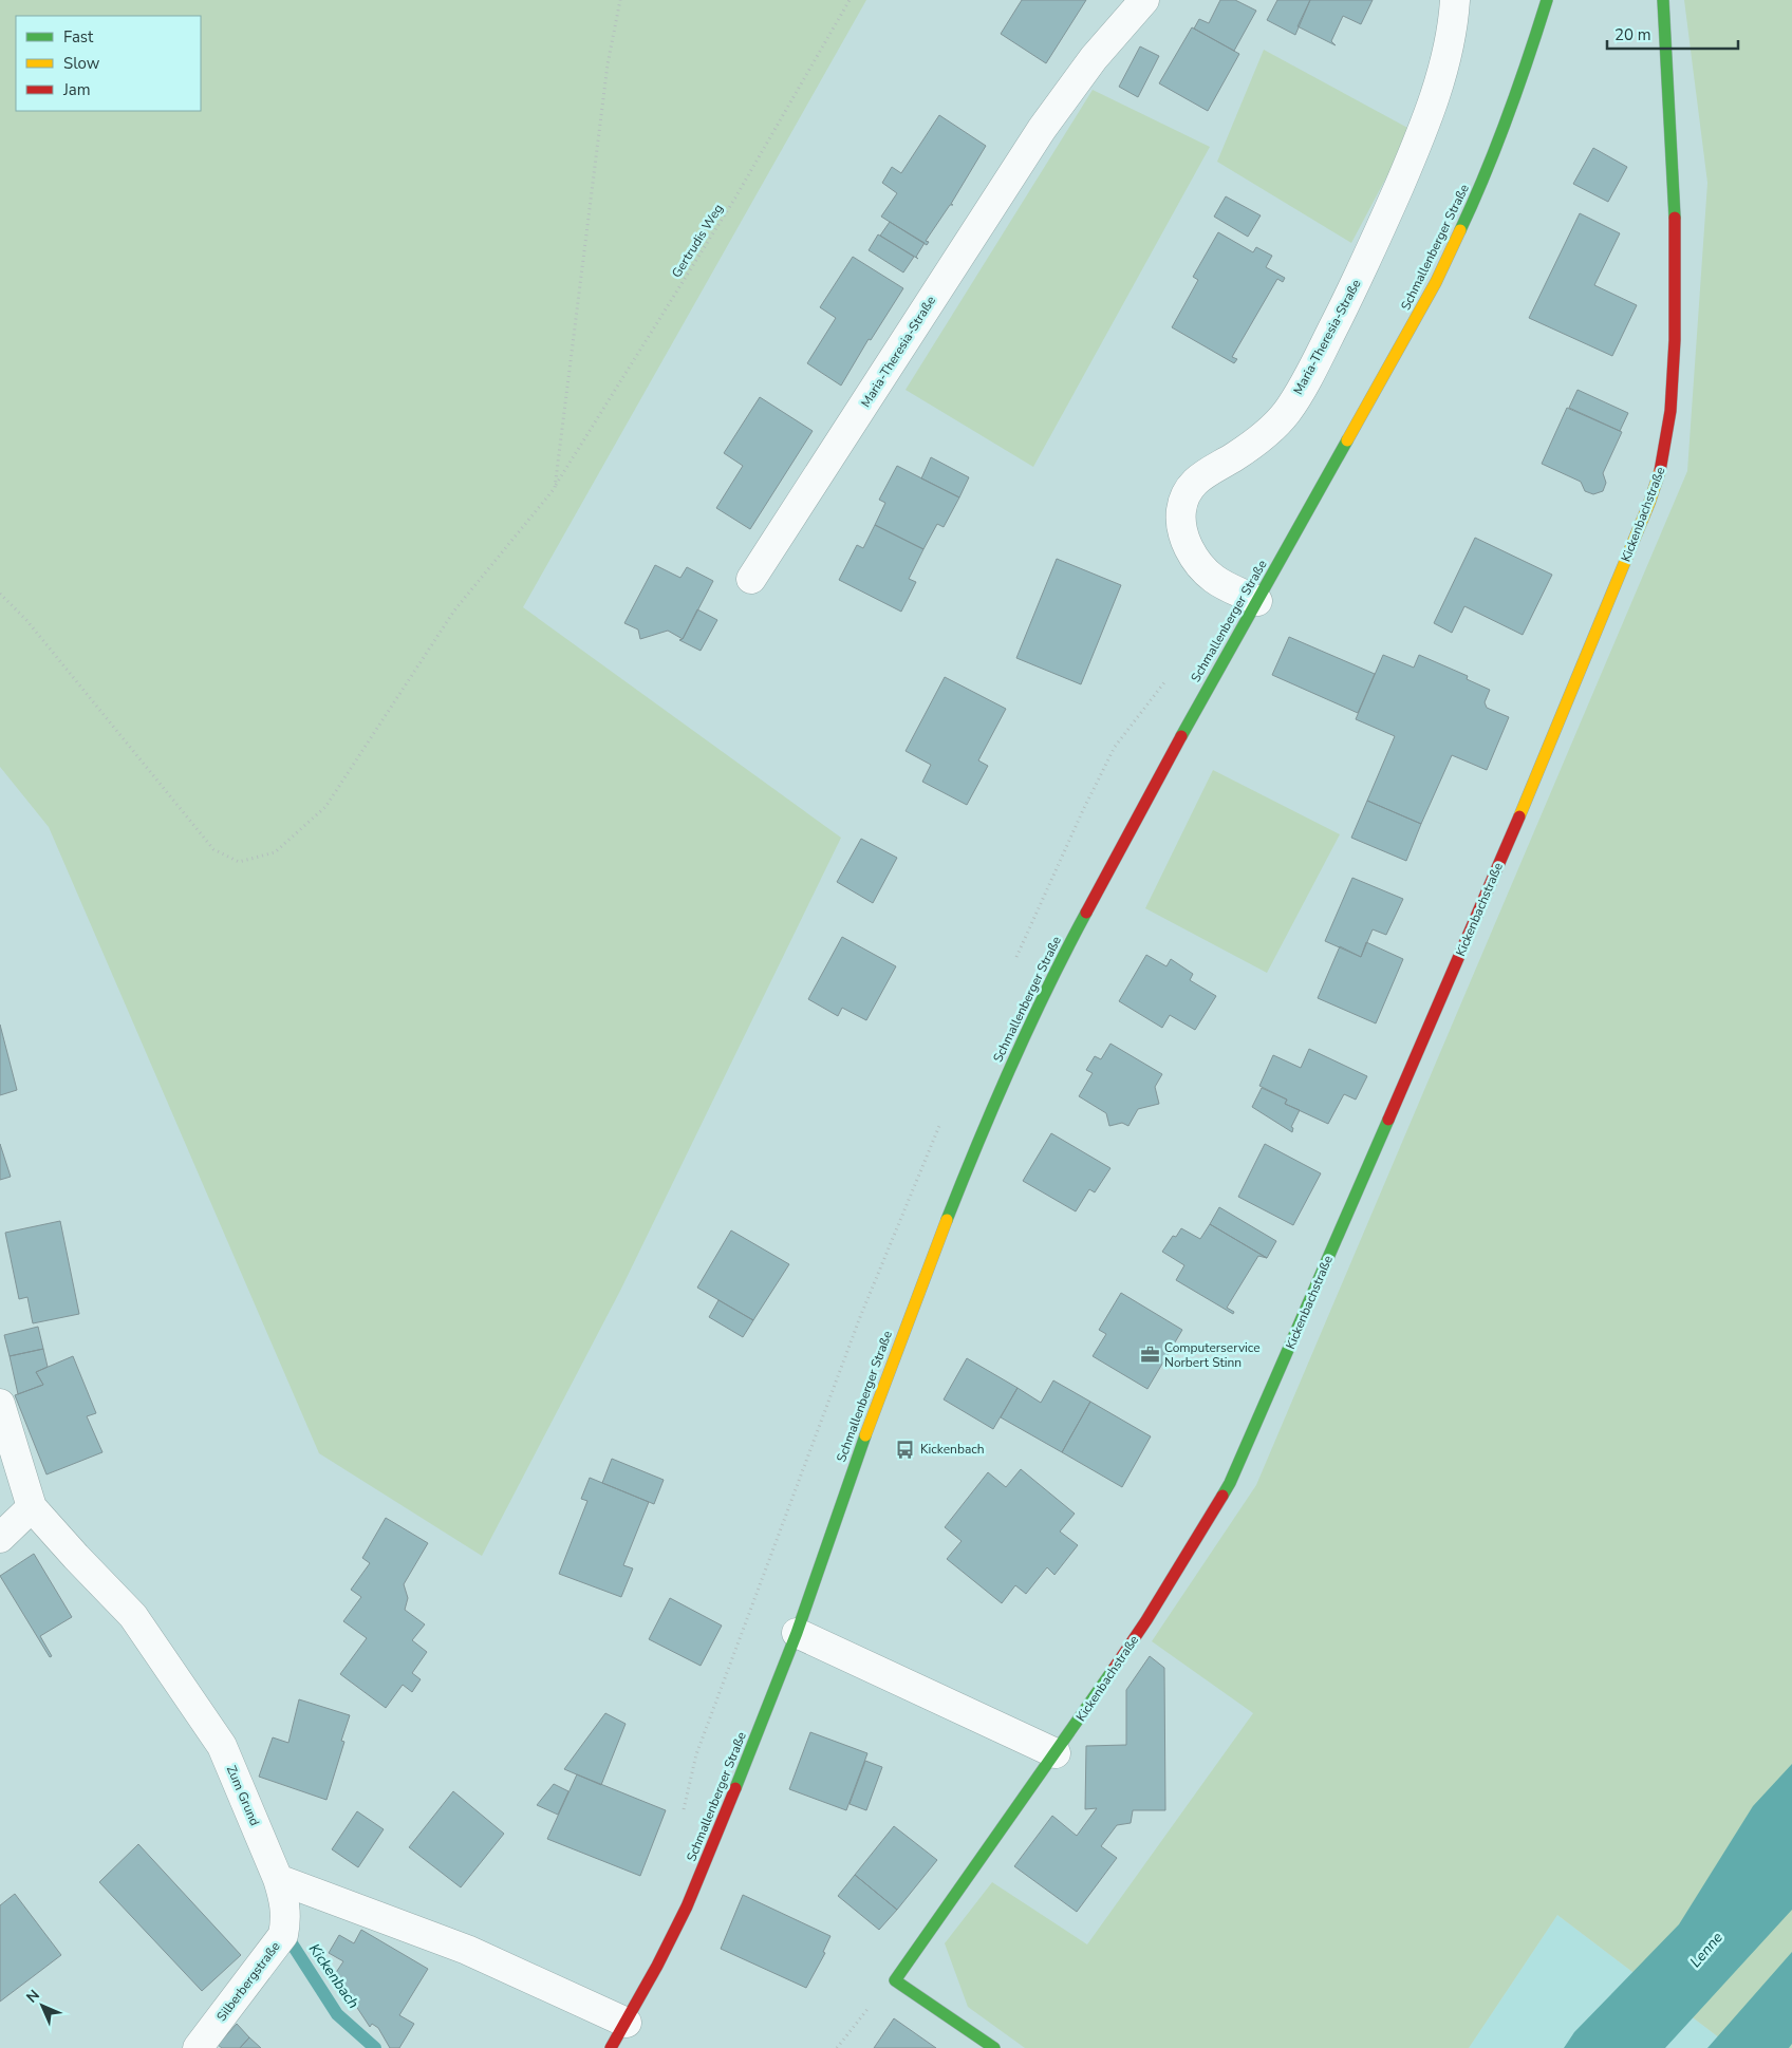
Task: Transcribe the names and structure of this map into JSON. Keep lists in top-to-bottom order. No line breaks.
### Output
{"streets":{"street":["Schmallenberger Straße","Maria-Theresia-Straße","Kickenbachstraße","Zum Grund","Silberbergstraße"],"path":["Gertrudis Weg"]},"crossings":[["Schmallenberger Straße","Maria-Theresia-Straße"],["Zum Grund","Silberbergstraße"]],"water":["Lenne","Kickenbach"],"places":{"office":["Computerservice Norbert Stinn"],"bus stop":["Kickenbach"]},"legend":["Fast","Slow","Jam"],"scale_bar":"20 m","north":"top left"}
